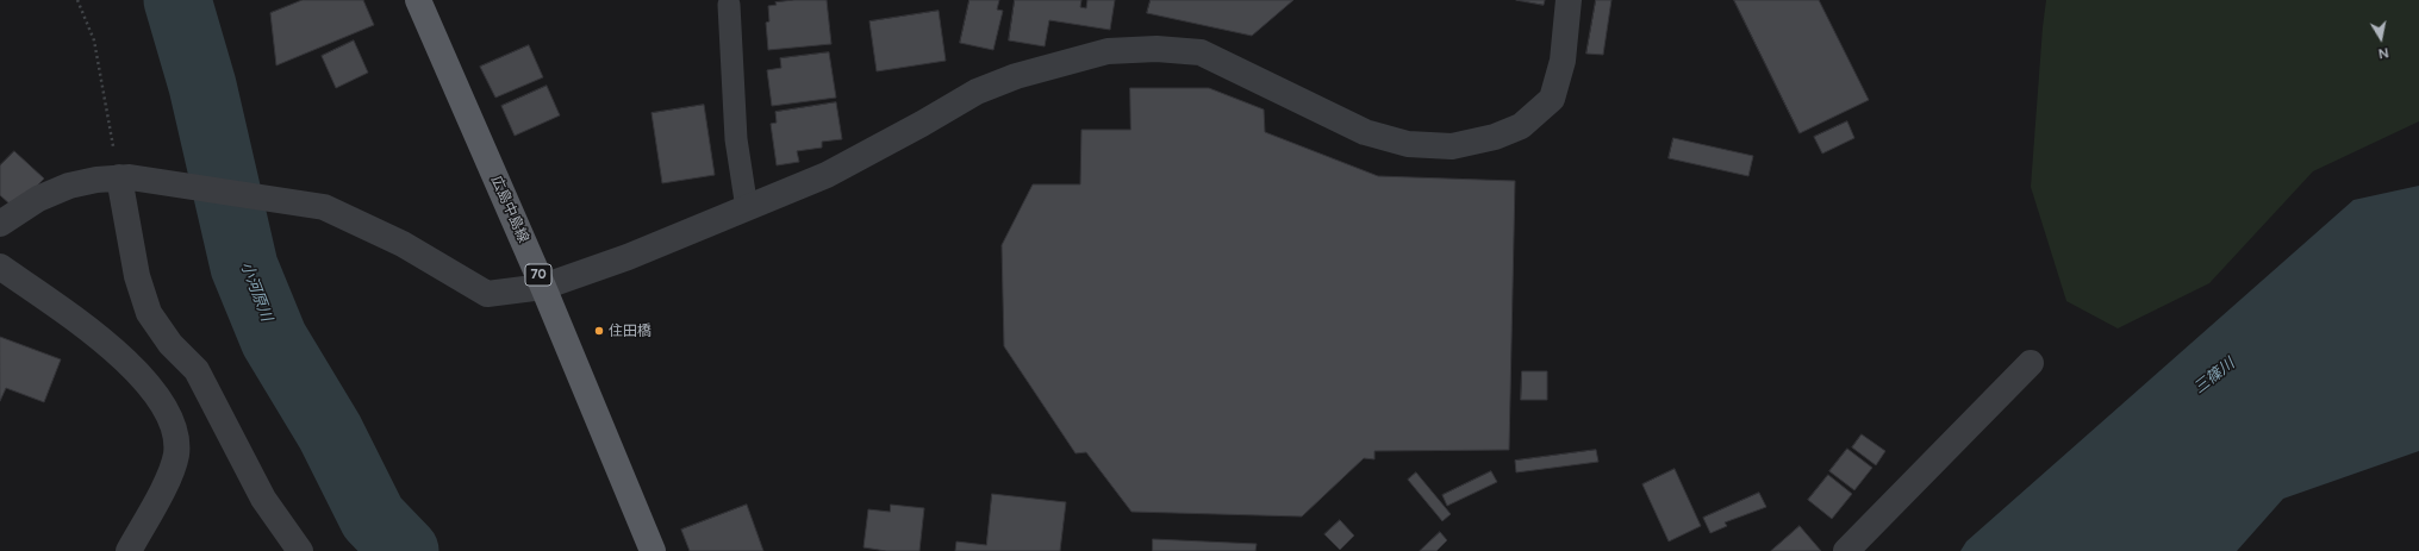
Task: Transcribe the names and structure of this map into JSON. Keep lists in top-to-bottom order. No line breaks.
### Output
{"streets":{"main road":["広島中島線","70"]},"water":["小河原川","三篠川"],"places":["住田橋"],"north":"bottom"}
